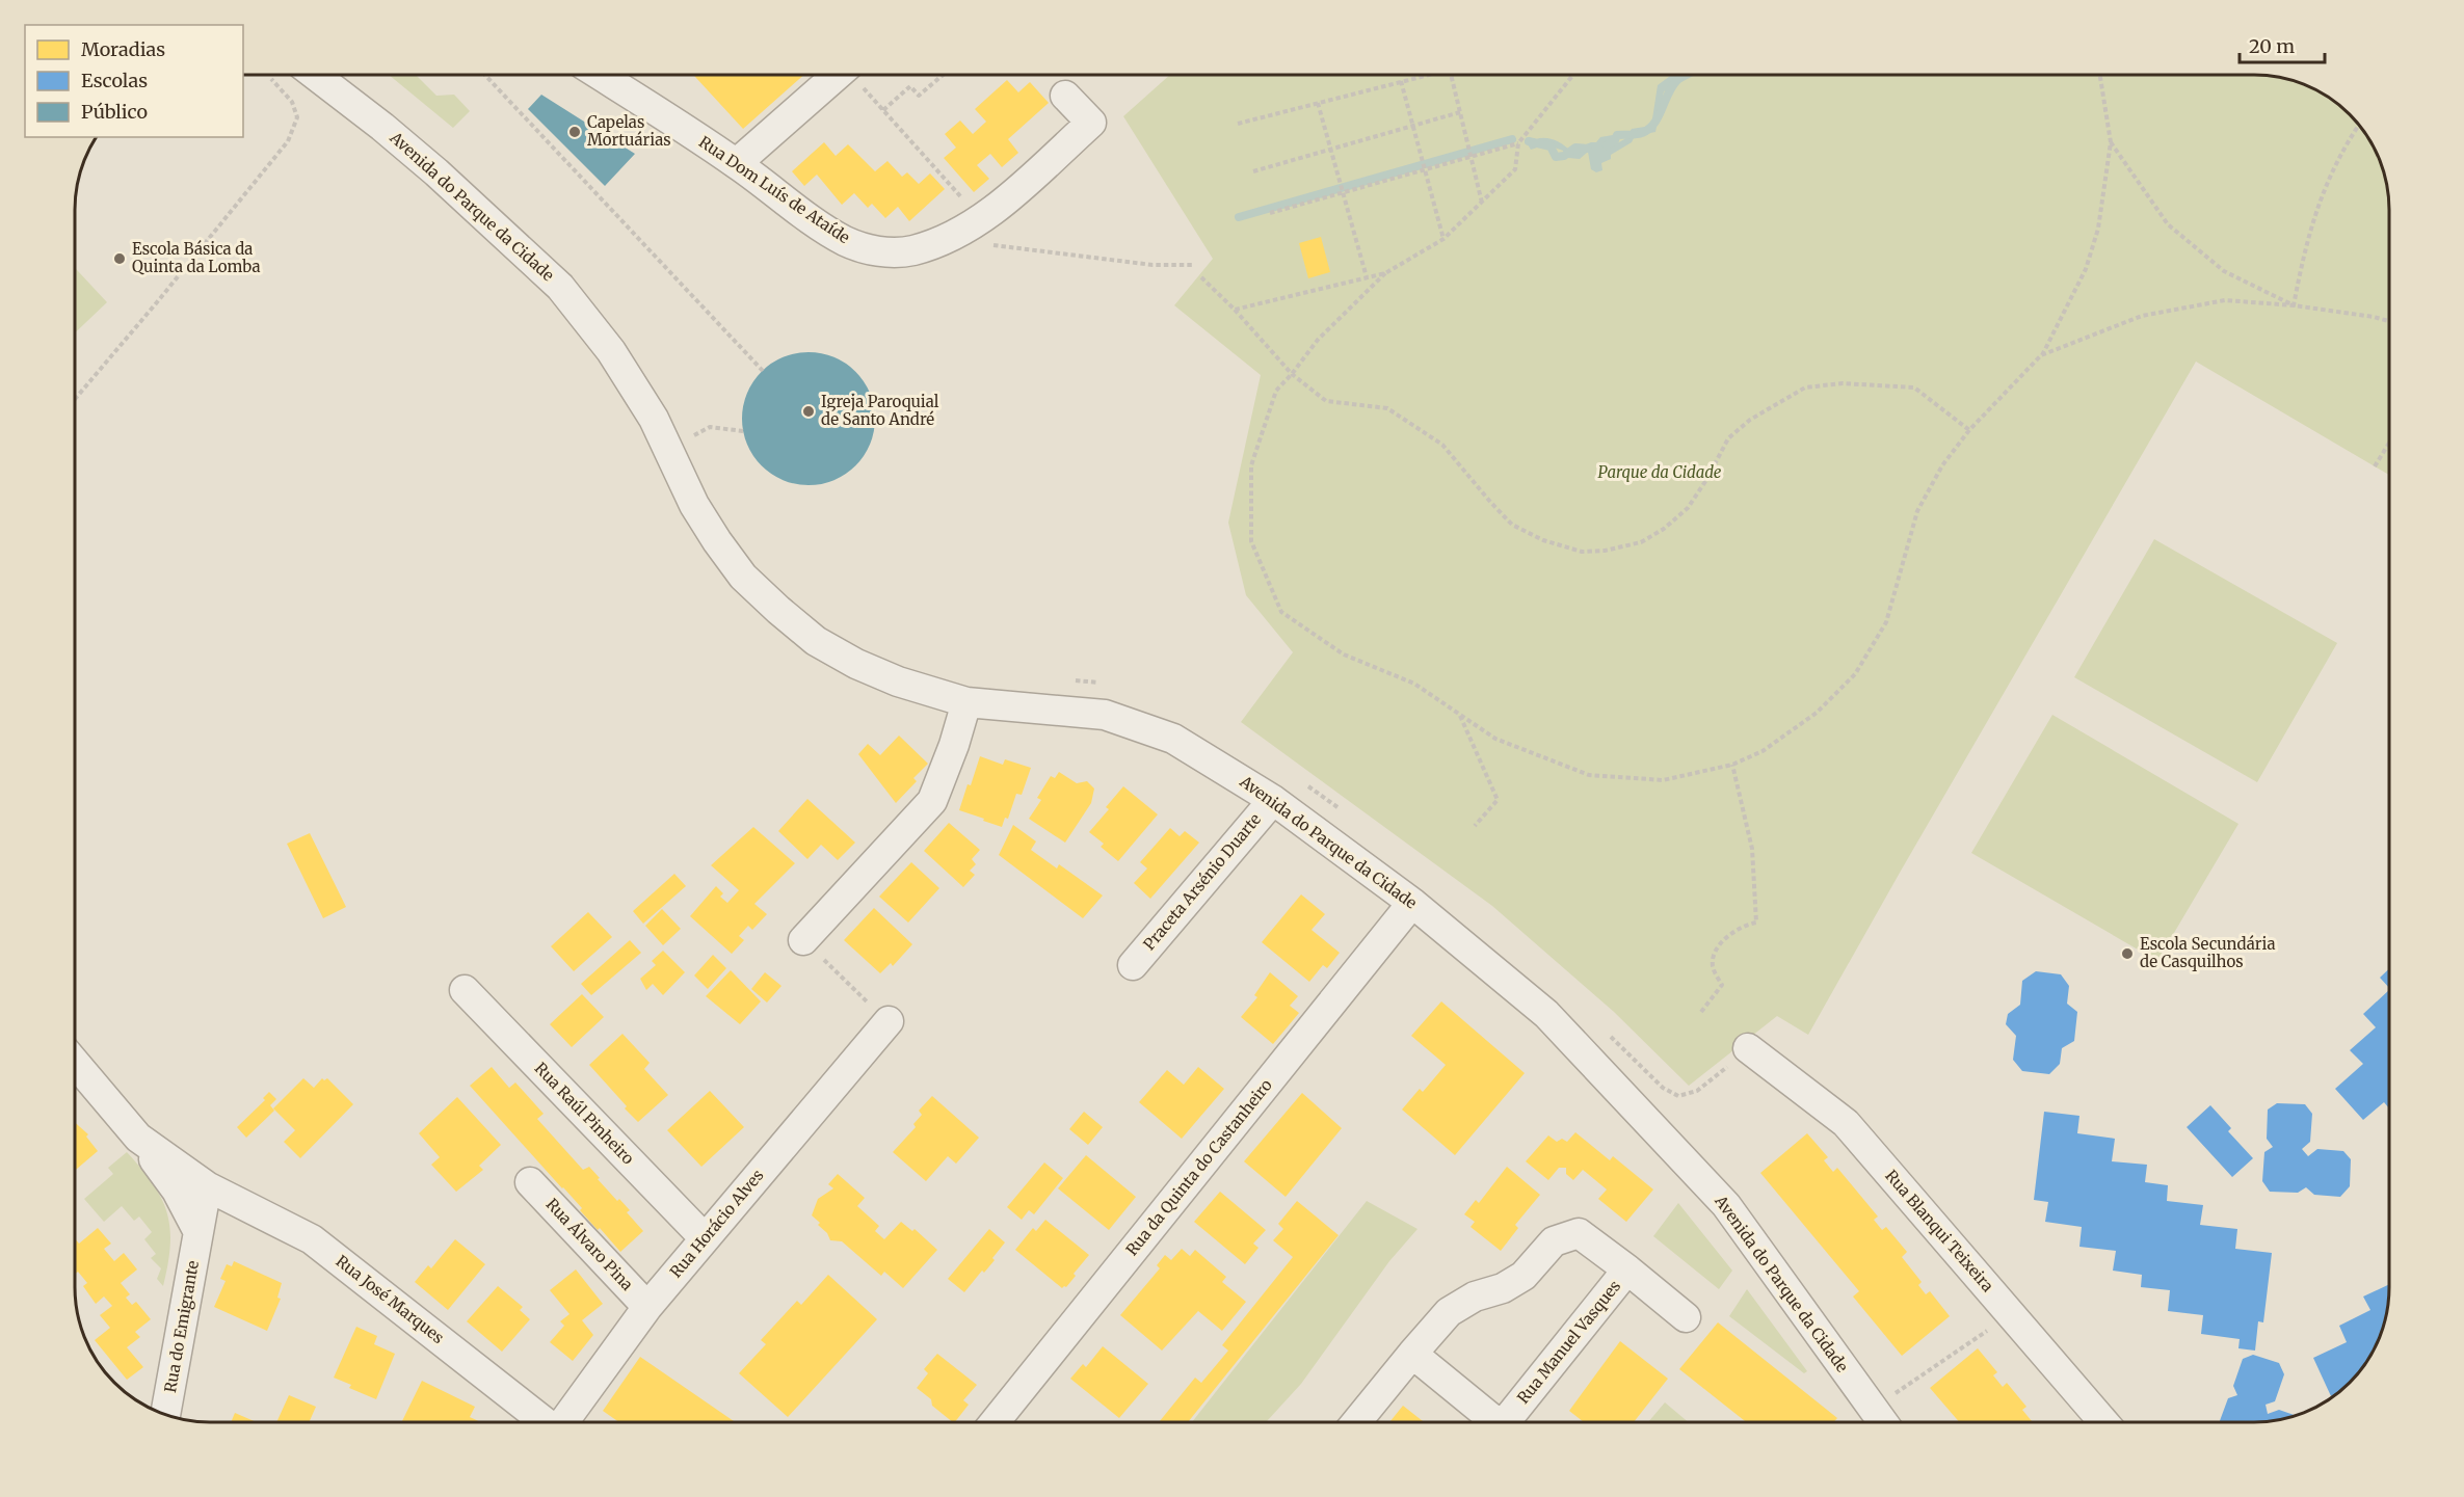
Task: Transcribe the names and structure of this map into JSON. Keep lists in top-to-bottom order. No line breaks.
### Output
{"streets":{"street":["Rua Dom Luís de Ataíde","Avenida do Parque da Cidade","Praceta Arsénio Duarte","Rua Raúl Pinheiro","Rua da Quinta do Castanheiro","Rua Horácio Alves","Rua Blanqui Teixeira","Rua Álvaro Pina","Rua José Marques","Rua do Emigrante","Rua Manuel Vasques"]},"crossings":[["Avenida do Parque da Cidade","Praceta Arsénio Duarte"],["Avenida do Parque da Cidade","Rua da Quinta do Castanheiro"],["Rua Raúl Pinheiro","Rua Horácio Alves"],["Rua Horácio Alves","Rua Álvaro Pina"],["Rua José Marques","Rua do Emigrante"]],"parks":["Parque da Cidade"],"places":["Capelas Mortuárias","Escola Básica da Quinta da Lomba","Igreja Paroquial de Santo André","Escola Secundária de Casquilhos"],"legend":["Moradias","Escolas","Público"],"scale_bar":"20 m"}
